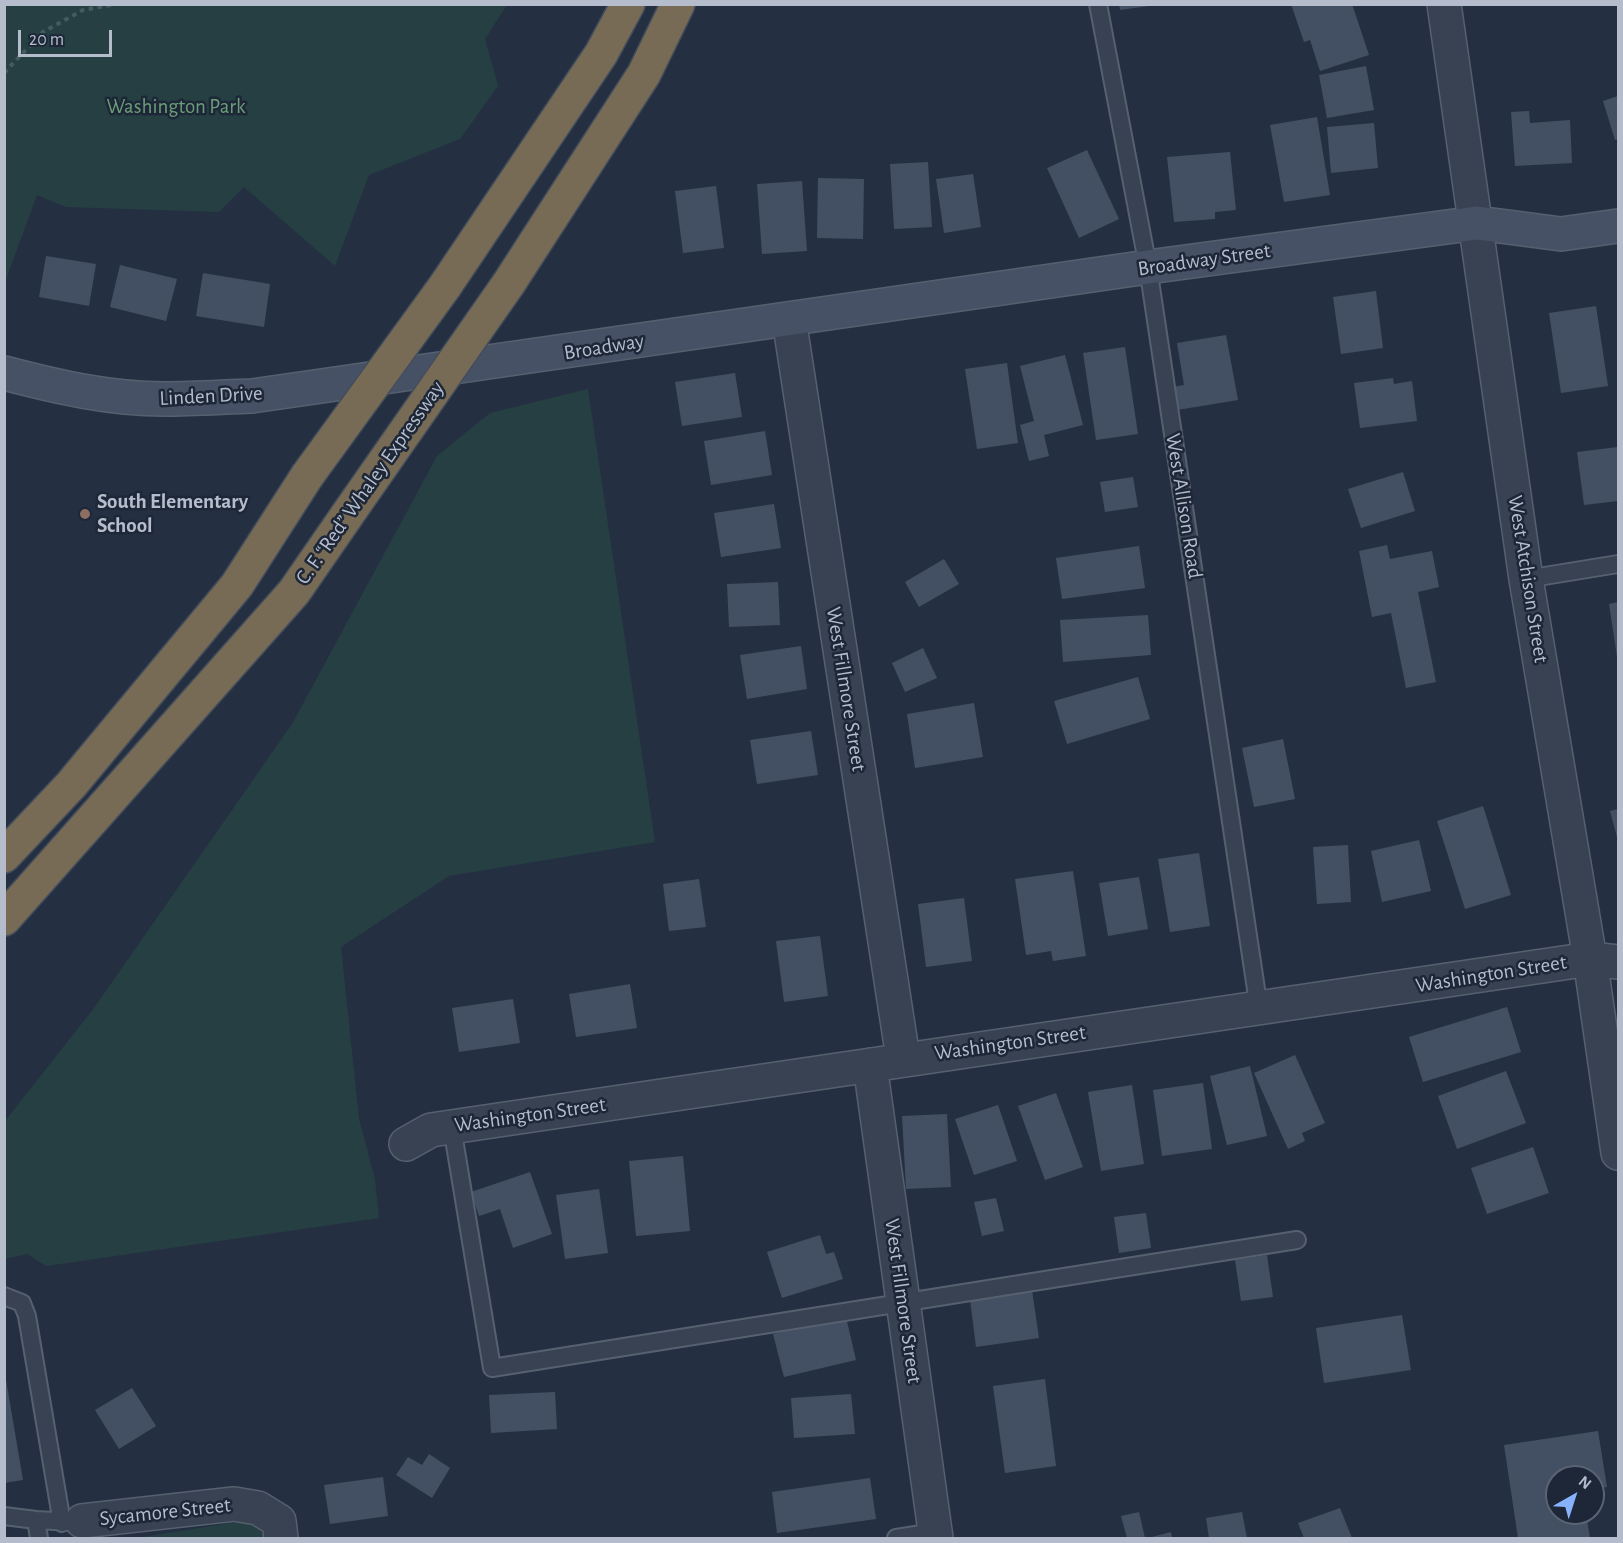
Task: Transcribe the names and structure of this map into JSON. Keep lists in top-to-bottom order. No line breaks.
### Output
{"streets":{"highway":["C. F. “Red” Whaley Expressway"],"street":["Broadway Street","Broadway","Linden Drive","West Atchison Street","West Fillmore Street","Washington Street","Sycamore Street"],"lane":["West Allison Road"]},"crossings":[["Broadway Street","Broadway"],["Broadway Street","West Allison Road"],["Broadway Street","West Atchison Street"],["Broadway Street","West Fillmore Street"],["Broadway","Linden Drive"],["Broadway","West Fillmore Street"],["West Allison Road","Washington Street"],["West Atchison Street","Washington Street"],["West Fillmore Street","Washington Street"]],"parks":["Washington Park"],"places":["South Elementary School"],"scale_bar":"20 m","north":"top right"}
